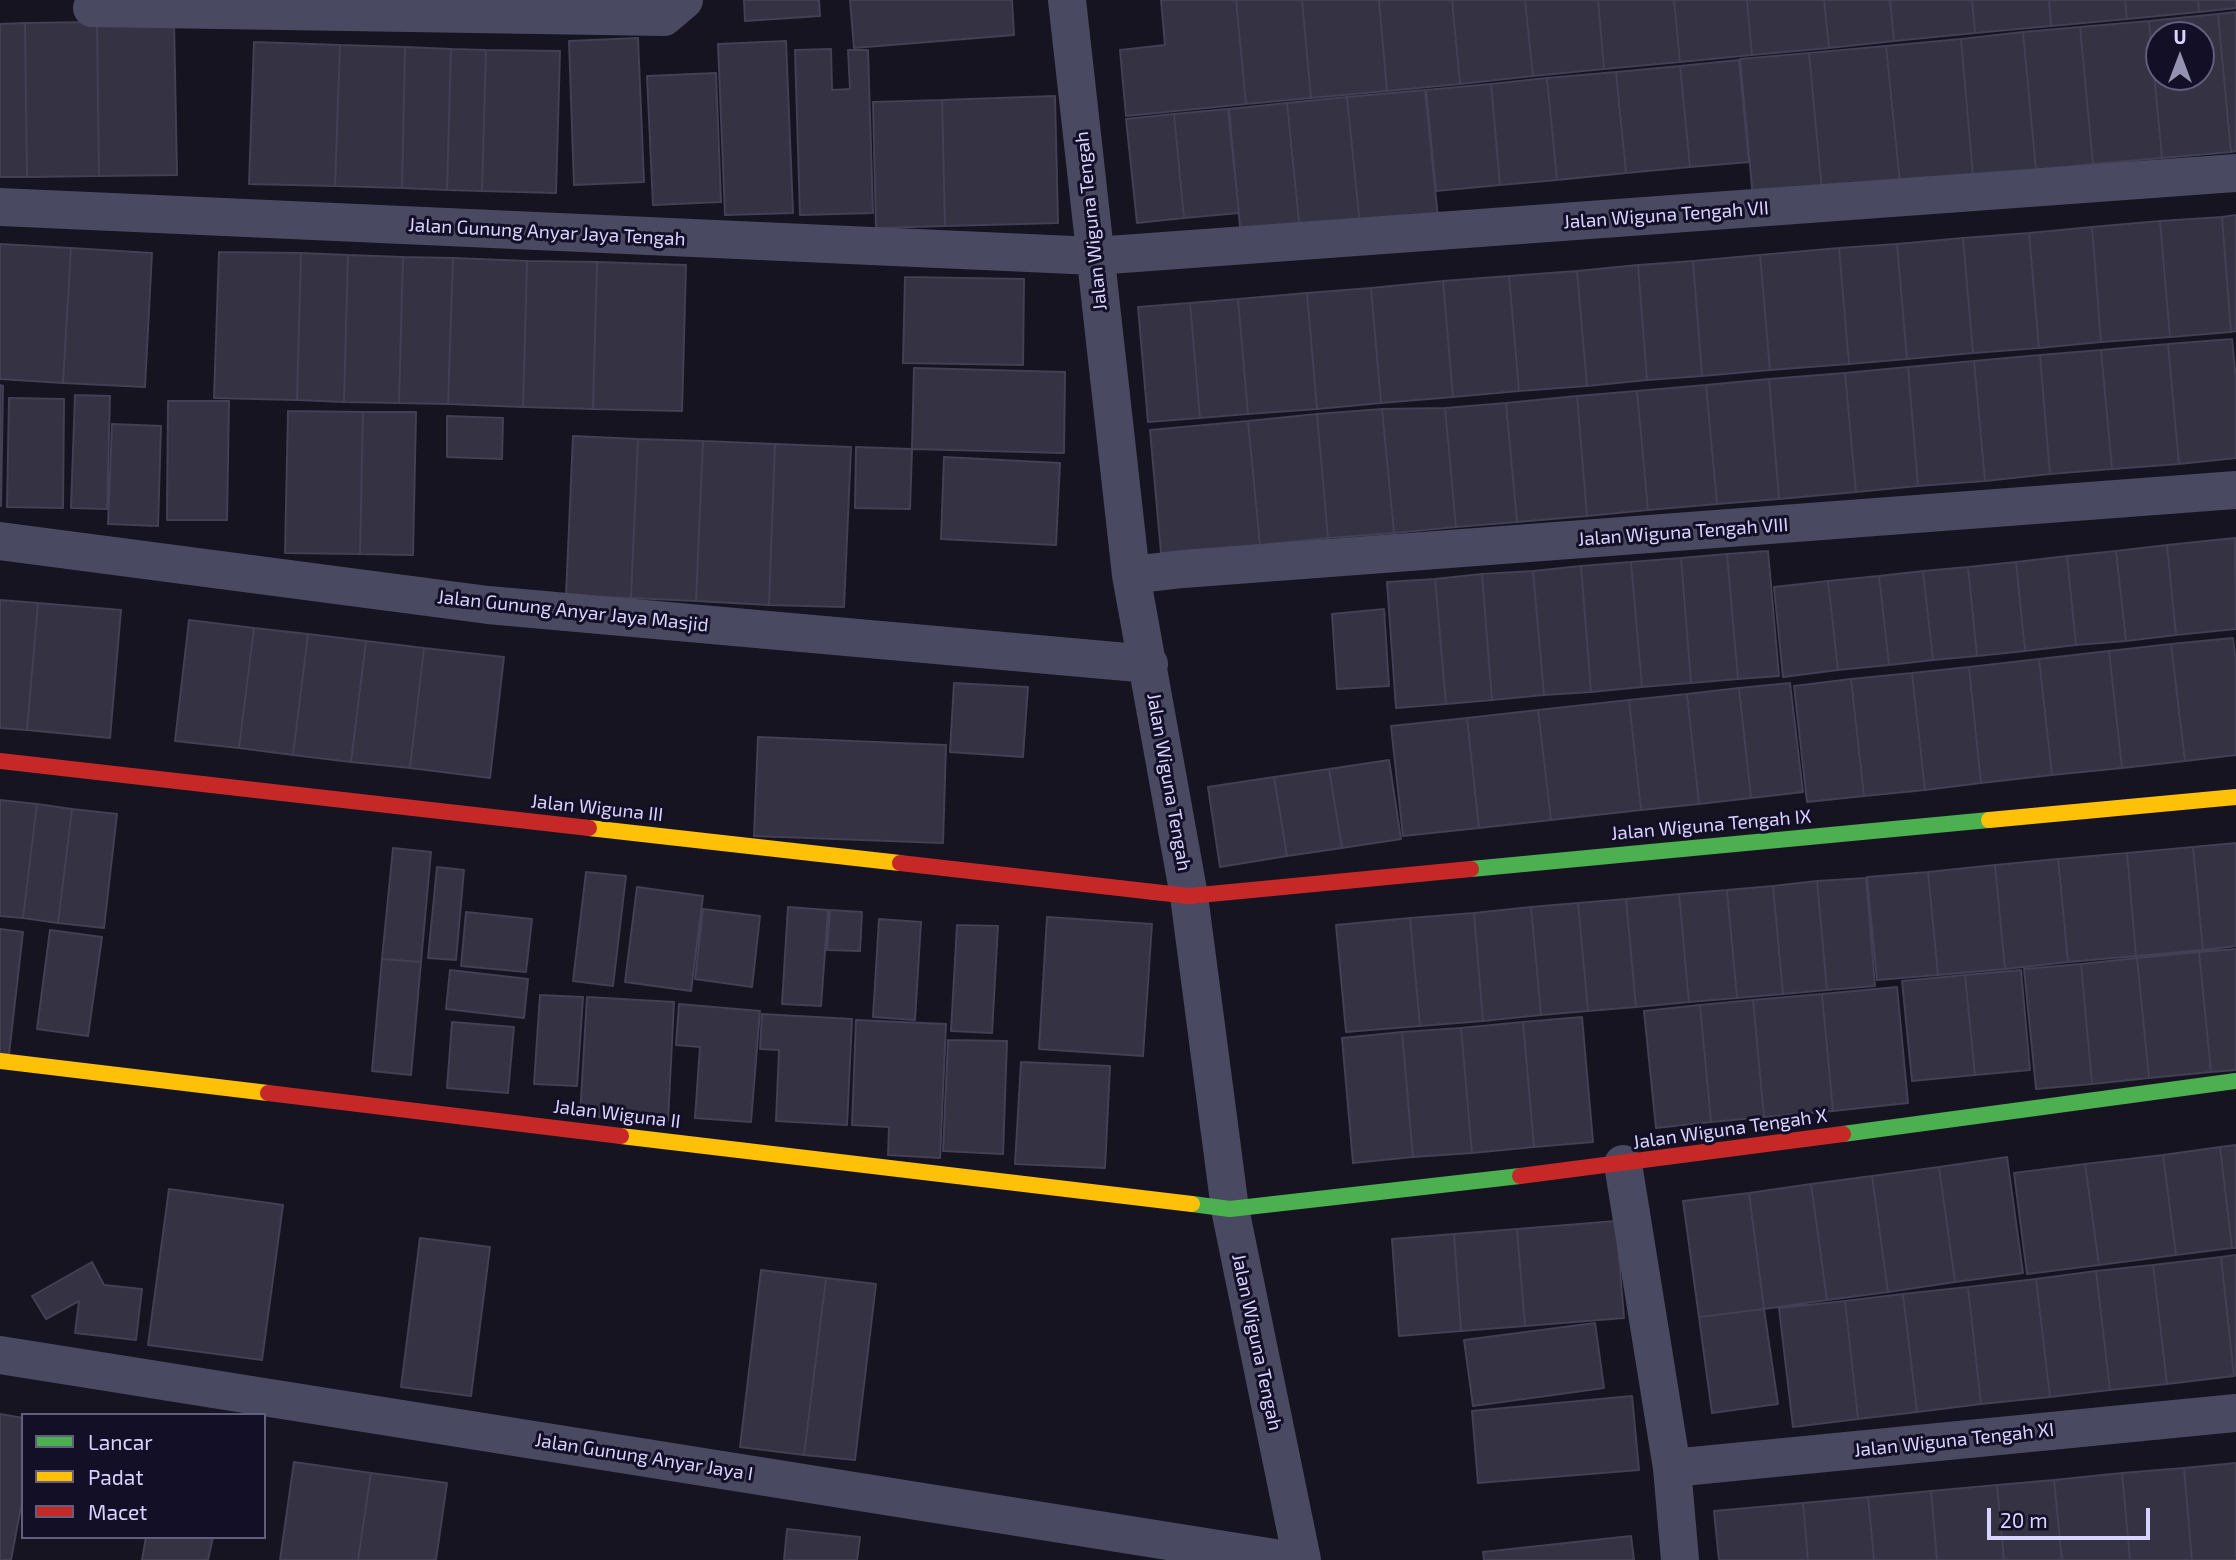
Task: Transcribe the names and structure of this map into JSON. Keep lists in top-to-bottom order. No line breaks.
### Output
{"streets":{"street":["Jalan Wiguna Tengah VII","Jalan Wiguna Tengah","Jalan Gunung Anyar Jaya Tengah","Jalan Wiguna Tengah VIII","Jalan Gunung Anyar Jaya Masjid","Jalan Wiguna III","Jalan Wiguna Tengah IX","Jalan Wiguna II","Jalan Wiguna Tengah X","Jalan Wiguna Tengah XI","Jalan Gunung Anyar Jaya I"]},"crossings":[["Jalan Wiguna Tengah VII","Jalan Wiguna Tengah"],["Jalan Wiguna Tengah VII","Jalan Gunung Anyar Jaya Tengah"],["Jalan Wiguna Tengah","Jalan Gunung Anyar Jaya Tengah"],["Jalan Wiguna Tengah","Jalan Wiguna Tengah VIII"],["Jalan Wiguna Tengah","Jalan Gunung Anyar Jaya Masjid"],["Jalan Wiguna Tengah","Jalan Wiguna III"],["Jalan Wiguna Tengah","Jalan Wiguna Tengah IX"],["Jalan Wiguna Tengah","Jalan Wiguna II"],["Jalan Wiguna Tengah","Jalan Wiguna Tengah X"],["Jalan Wiguna III","Jalan Wiguna Tengah IX"],["Jalan Wiguna II","Jalan Wiguna Tengah X"]],"legend":["Lancar","Padat","Macet"],"scale_bar":"20 m","north":"top"}
